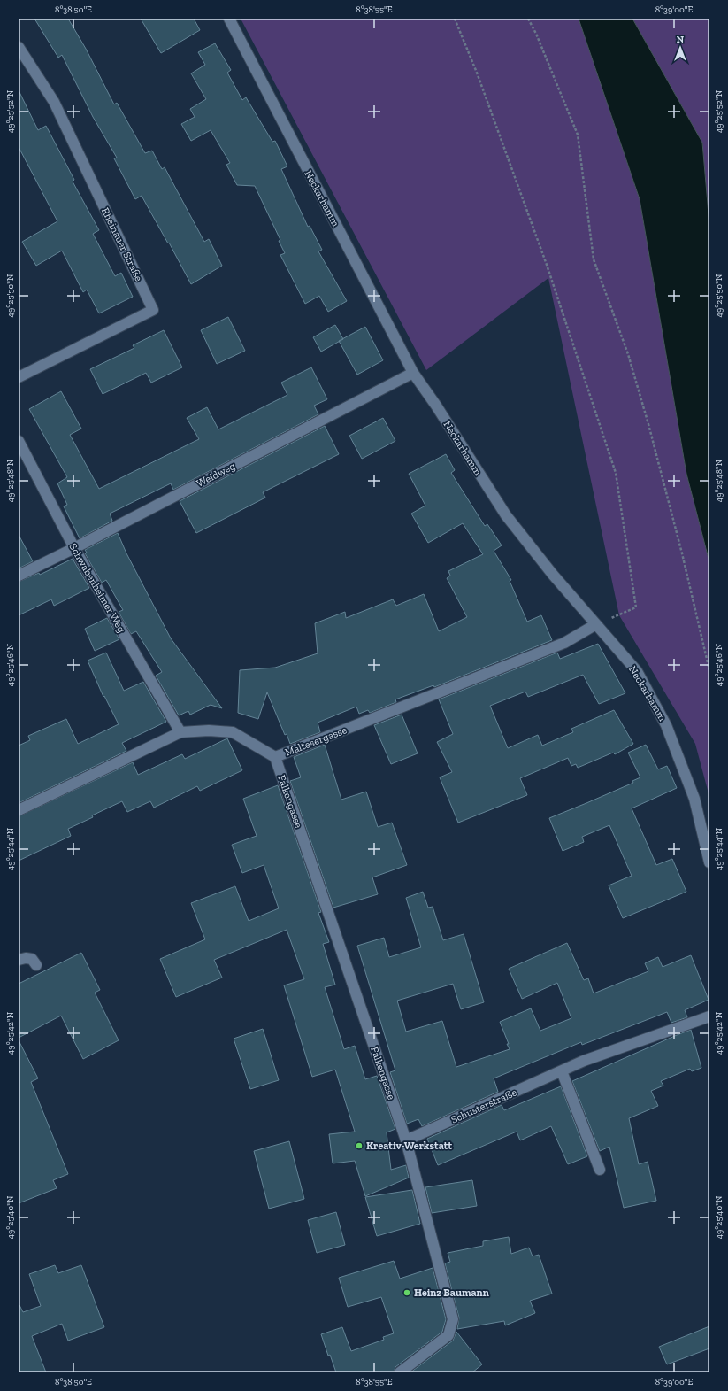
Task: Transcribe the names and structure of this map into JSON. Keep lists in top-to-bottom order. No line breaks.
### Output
{"streets":{"street":["Neckarhamm","Rheinauer Straße","Weidweg","Schwabenheimer Weg","Maltesergasse","Falkengasse","Schusterstraße"]},"crossings":[["Neckarhamm","Weidweg"],["Neckarhamm","Maltesergasse"],["Weidweg","Schwabenheimer Weg"],["Schwabenheimer Weg","Maltesergasse"],["Maltesergasse","Falkengasse"],["Falkengasse","Schusterstraße"]],"places":["Kreativ-Werkstatt","Heinz Baumann"],"north":"top","coordinates":["8°38'50\"E","8°38'55\"E","8°39'00\"E","49°25'52\"N","49°25'50\"N","49°25'48\"N","49°25'46\"N","49°25'44\"N","49°25'42\"N","49°25'40\"N"]}
